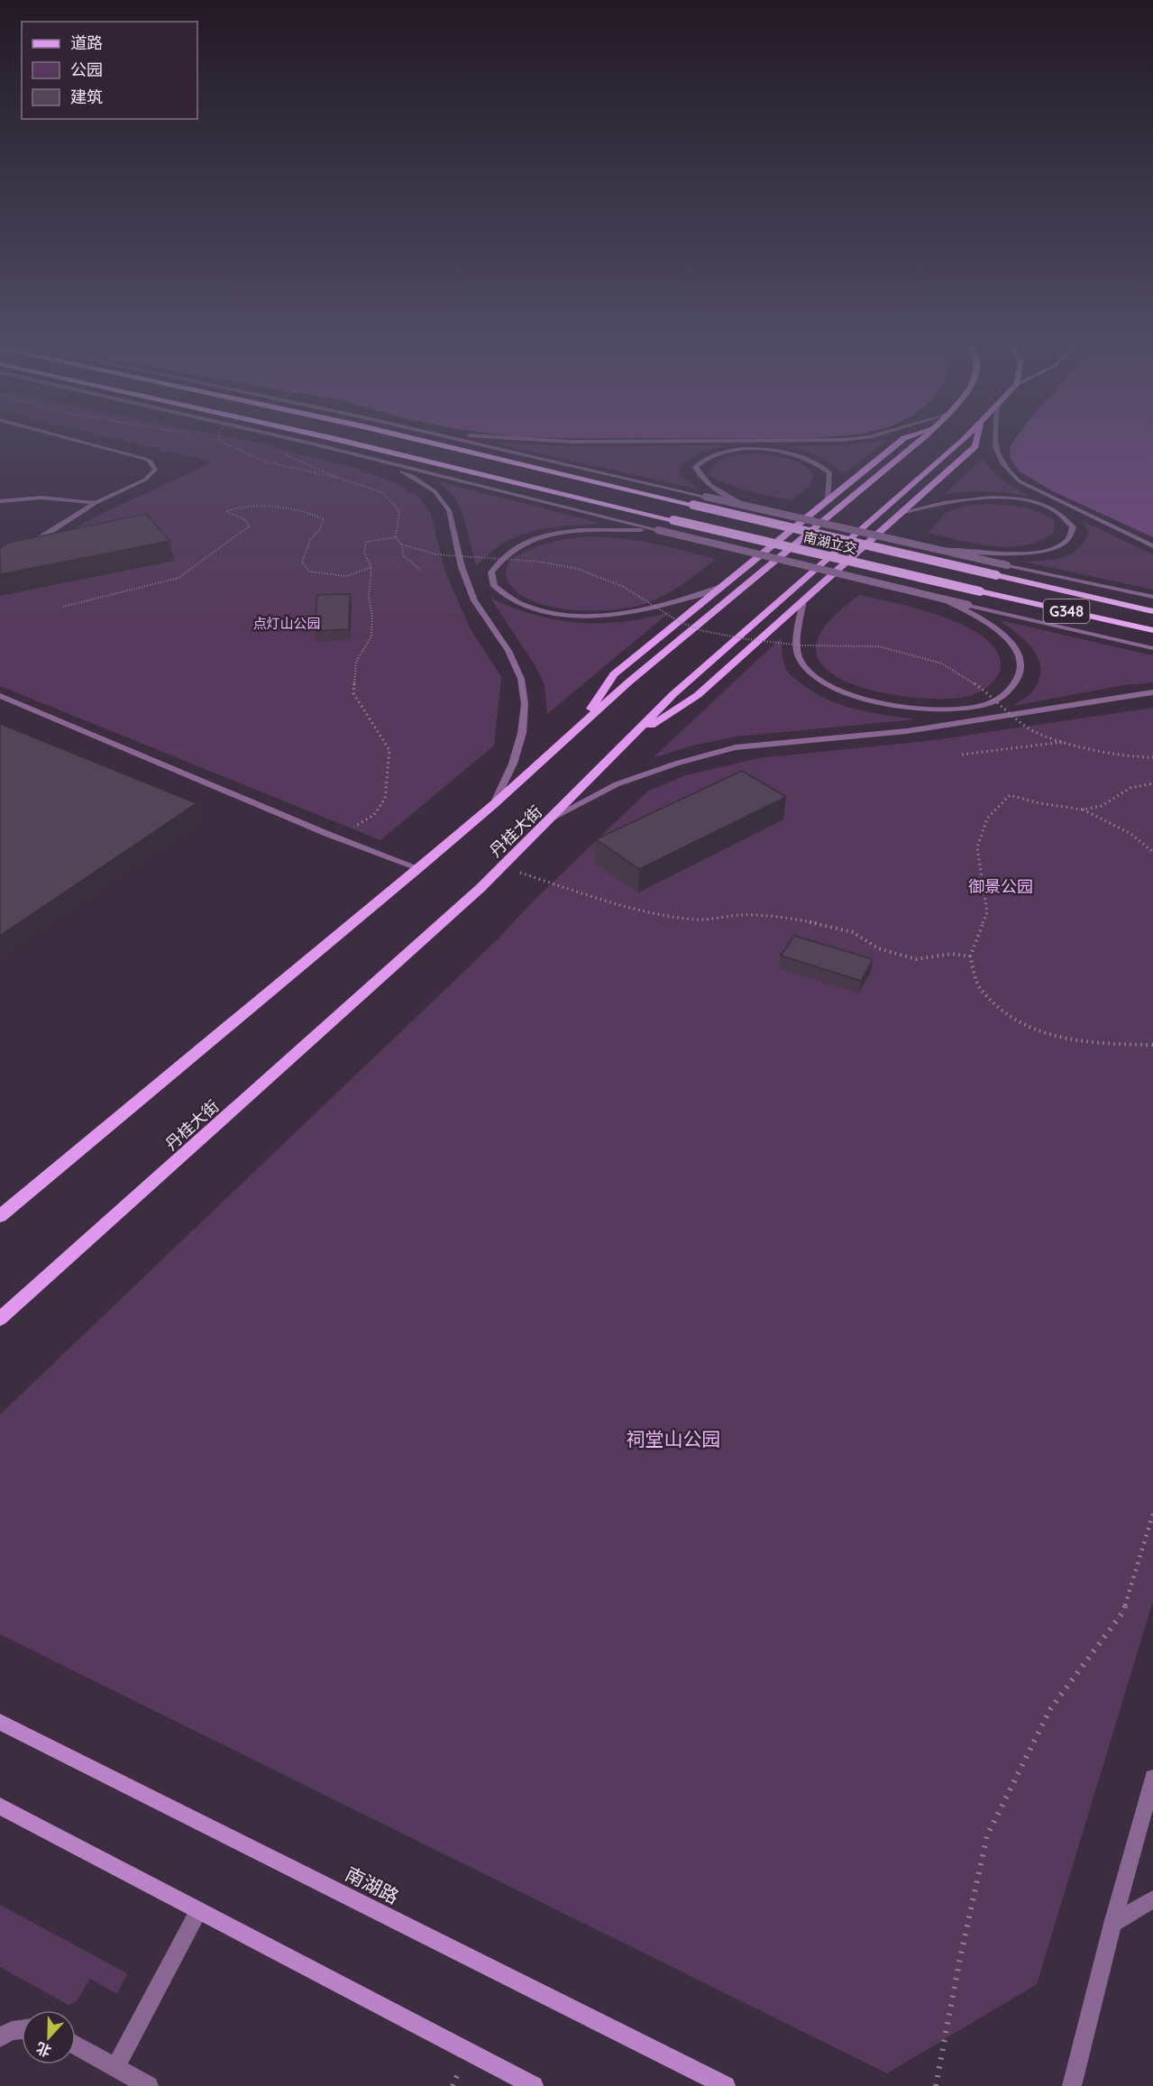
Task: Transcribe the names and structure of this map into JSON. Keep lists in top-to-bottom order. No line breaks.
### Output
{"streets":{"highway":["南湖立交","G348"],"main road":["丹桂大街","南湖路"]},"parks":["点灯山公园","御景公园","祠堂山公园"],"legend":["道路","公园","建筑"],"north":"bottom"}
